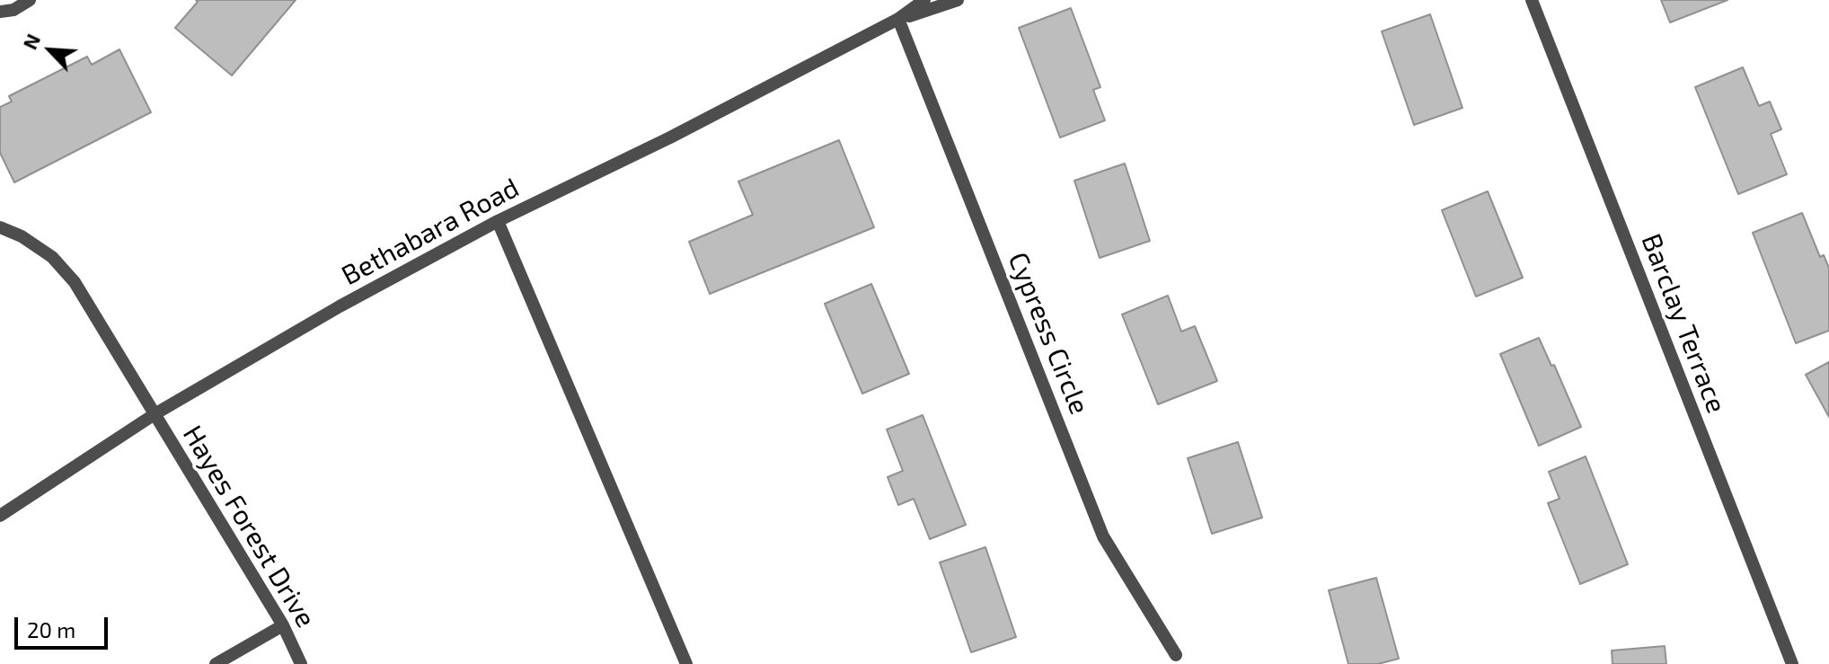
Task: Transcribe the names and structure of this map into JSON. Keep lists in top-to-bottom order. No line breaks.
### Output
{"streets":{"street":["Bethabara Road","Barclay Terrace","Cypress Circle","Hayes Forest Drive"]},"crossings":[["Bethabara Road","Cypress Circle"],["Bethabara Road","Hayes Forest Drive"]],"scale_bar":"20 m","north":"top left"}
